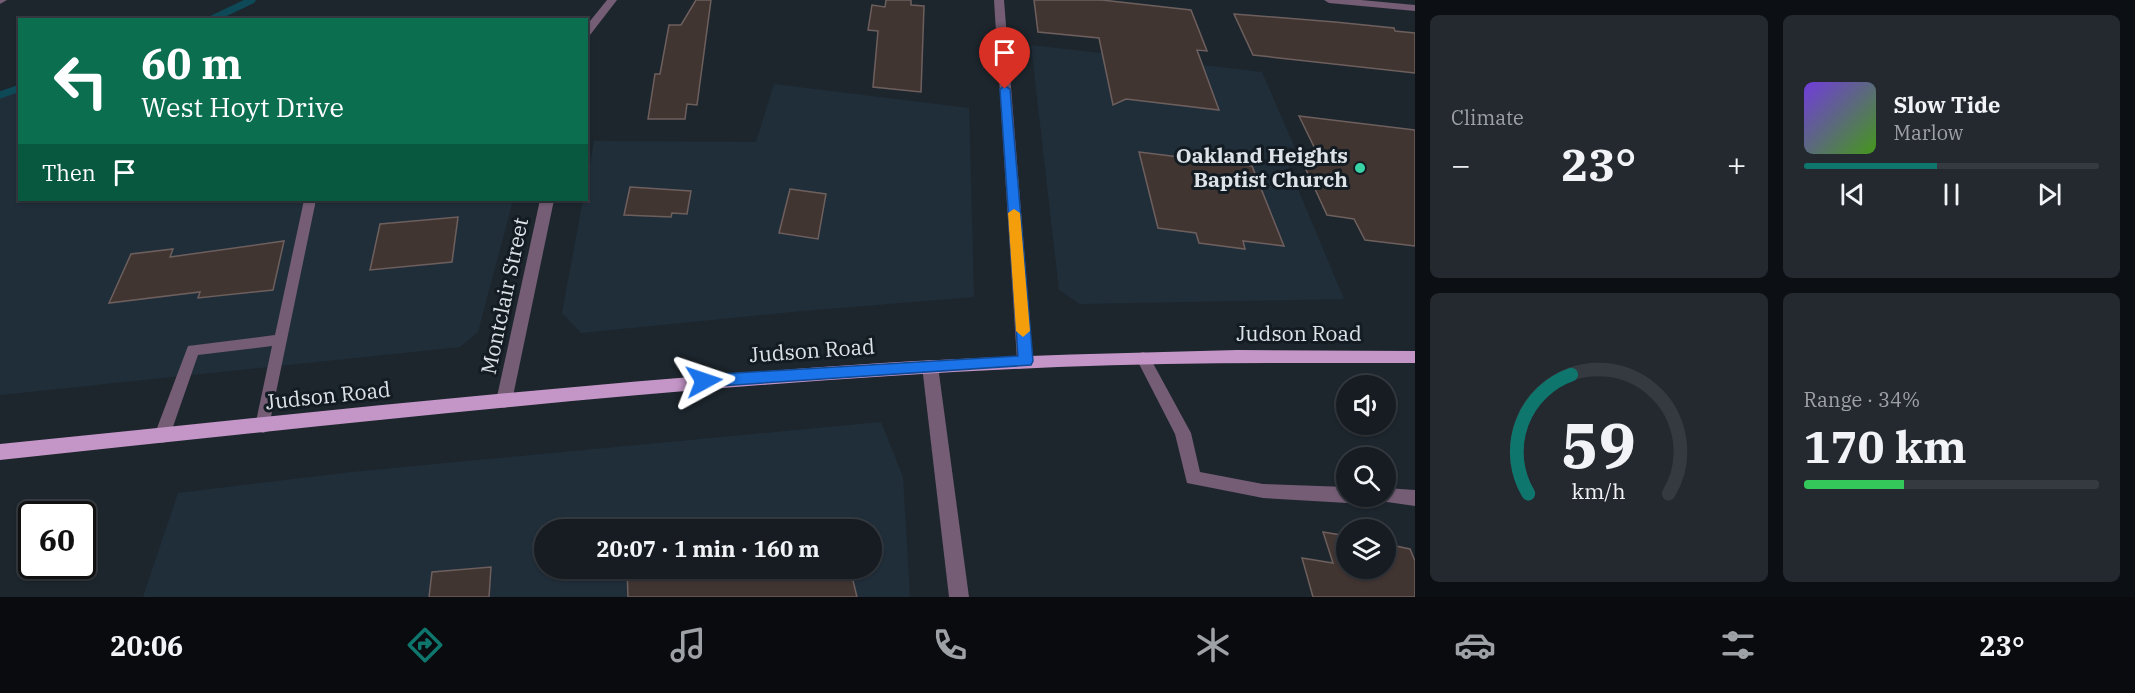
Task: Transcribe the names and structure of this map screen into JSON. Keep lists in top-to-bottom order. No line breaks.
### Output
{"streets":{"main road":["Judson Road"],"street":["Montclair Street"]},"crossings":[["Montclair Street","Judson Road"]],"places":["Oakland Heights Baptist Church"],"page":{"tile":["Climate",["Range · 34%","170 km"]],"turn":["60 m","West Hoyt Drive"],"song":["Slow Tide","Marlow"],"heat":["−","23°","+"],"then":"Then","limit":"60","trip":"20:07 · 1 min · 160 m","tabs":["20:06","23°"],"gauge":["59","km/h"]}}
